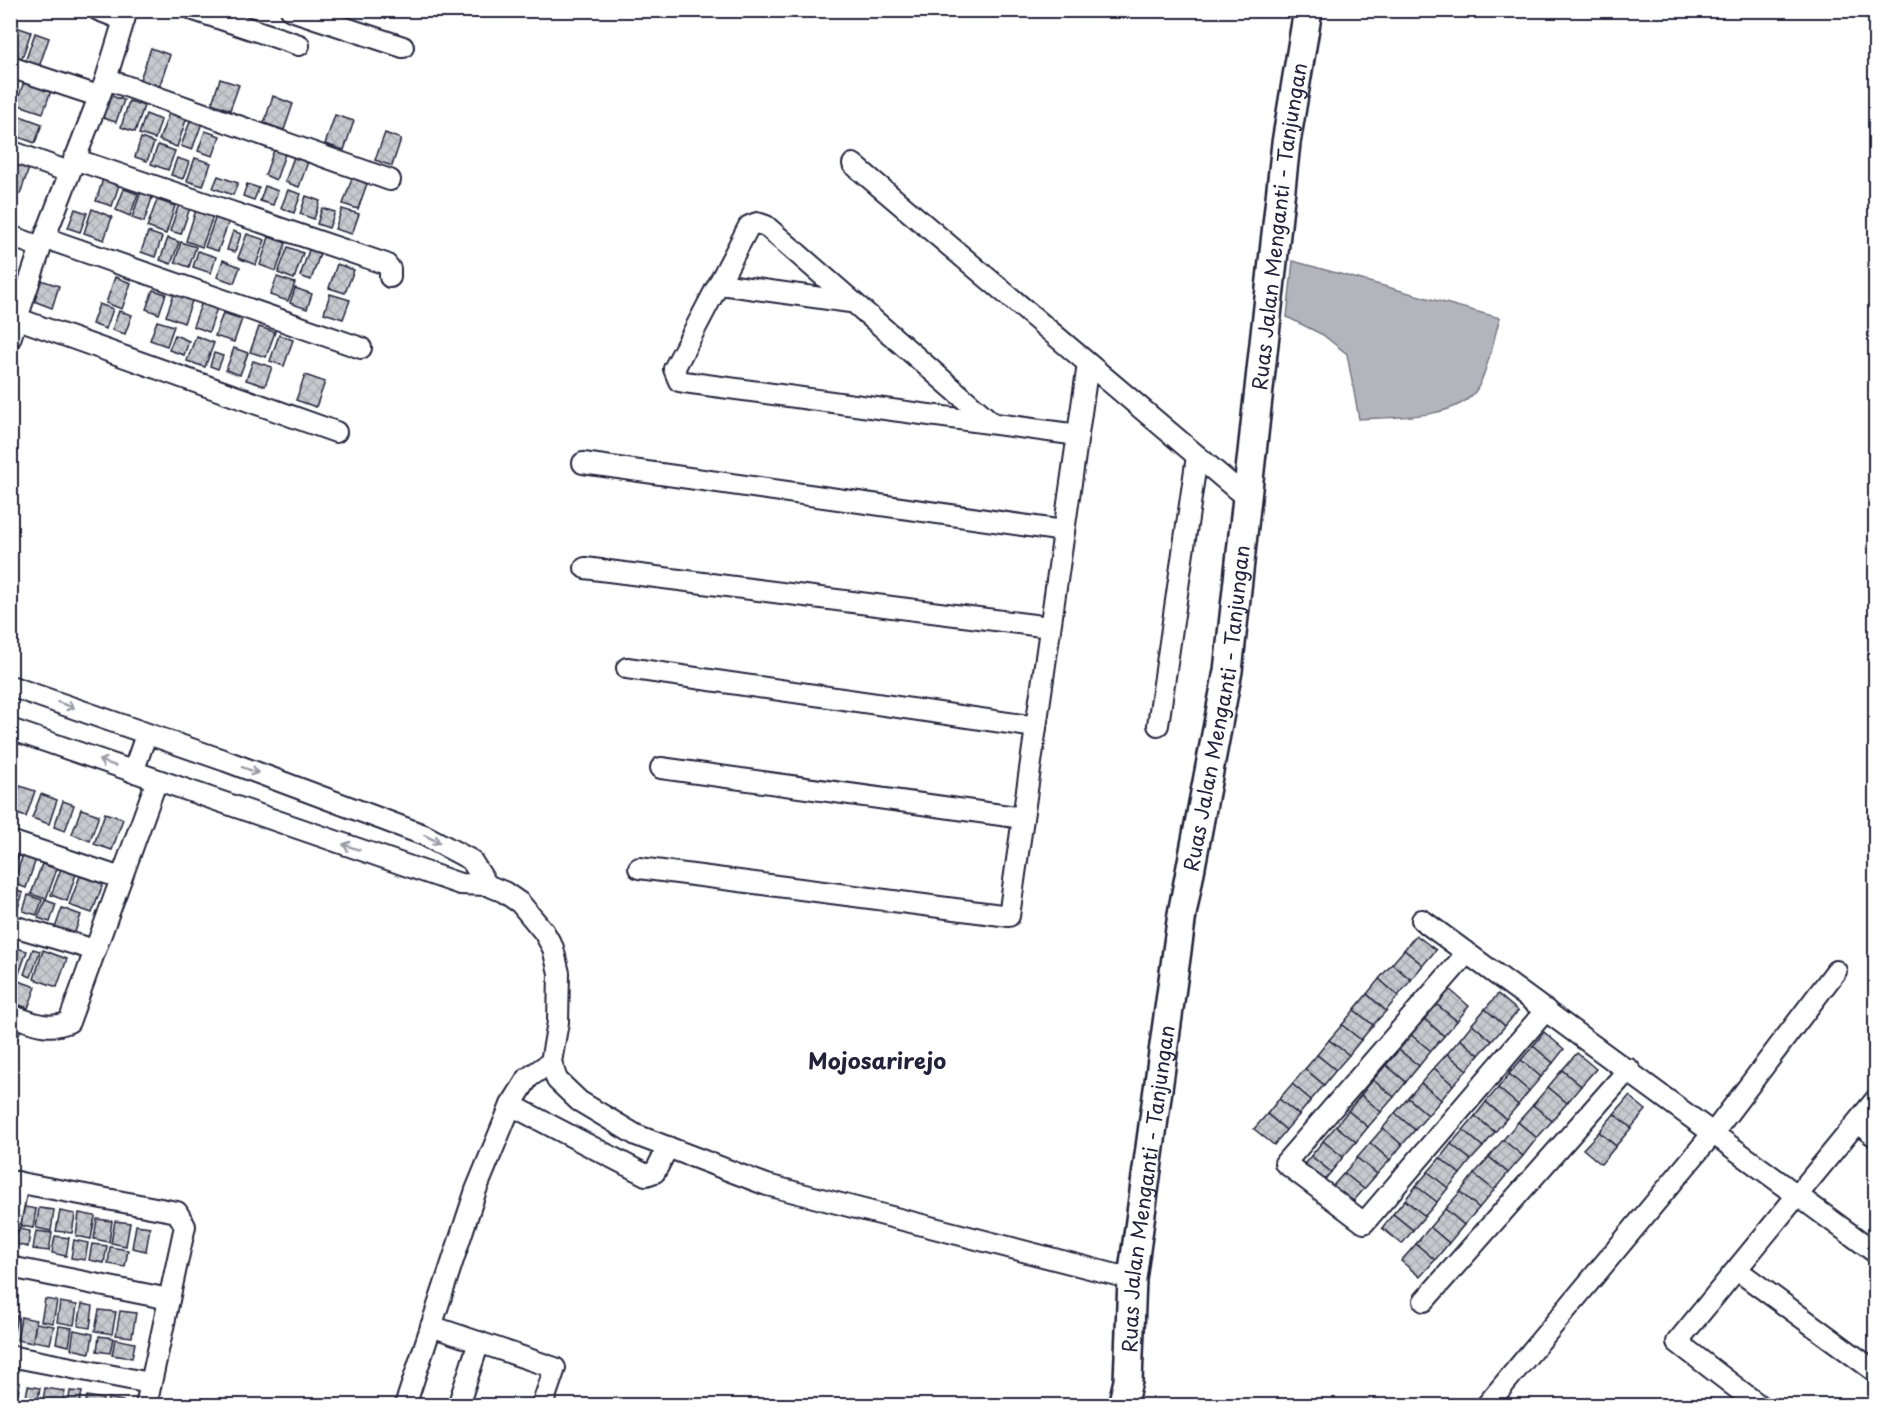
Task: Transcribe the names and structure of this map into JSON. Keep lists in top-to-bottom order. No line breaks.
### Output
{"streets":{"main road":["Ruas Jalan Menganti - Tanjungan"]},"districts":["Mojosarirejo"]}
